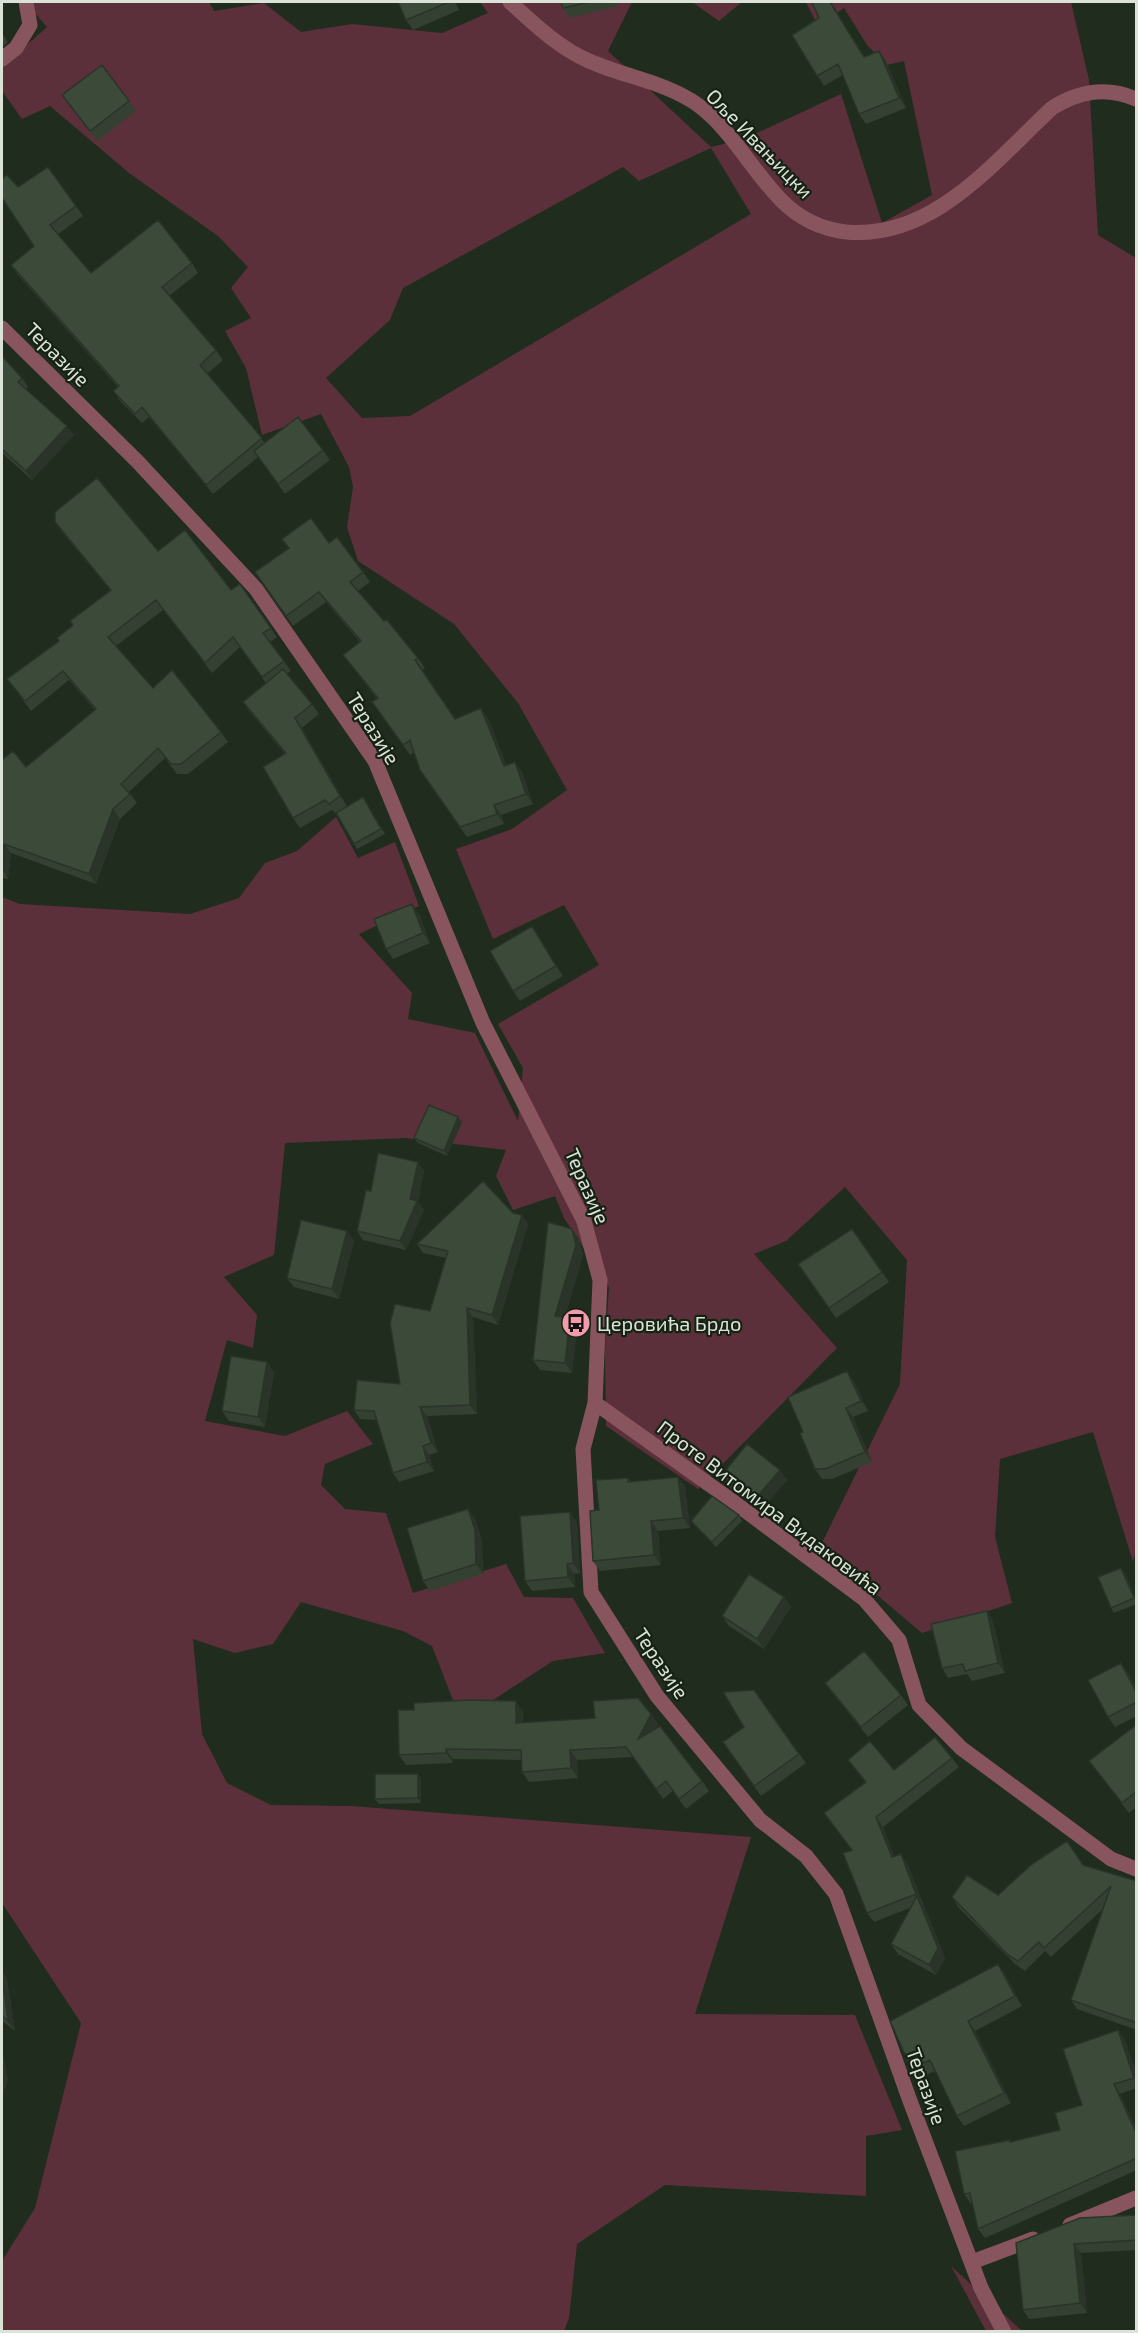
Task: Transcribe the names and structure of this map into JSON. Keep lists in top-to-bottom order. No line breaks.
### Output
{"streets":{"street":["Оље Ивањицки","Теразије","Проте Витомира Видаковића"]},"crossings":[["Теразије","Проте Витомира Видаковића"]],"places":{"bus stop":["Церовића Брдо"]}}
